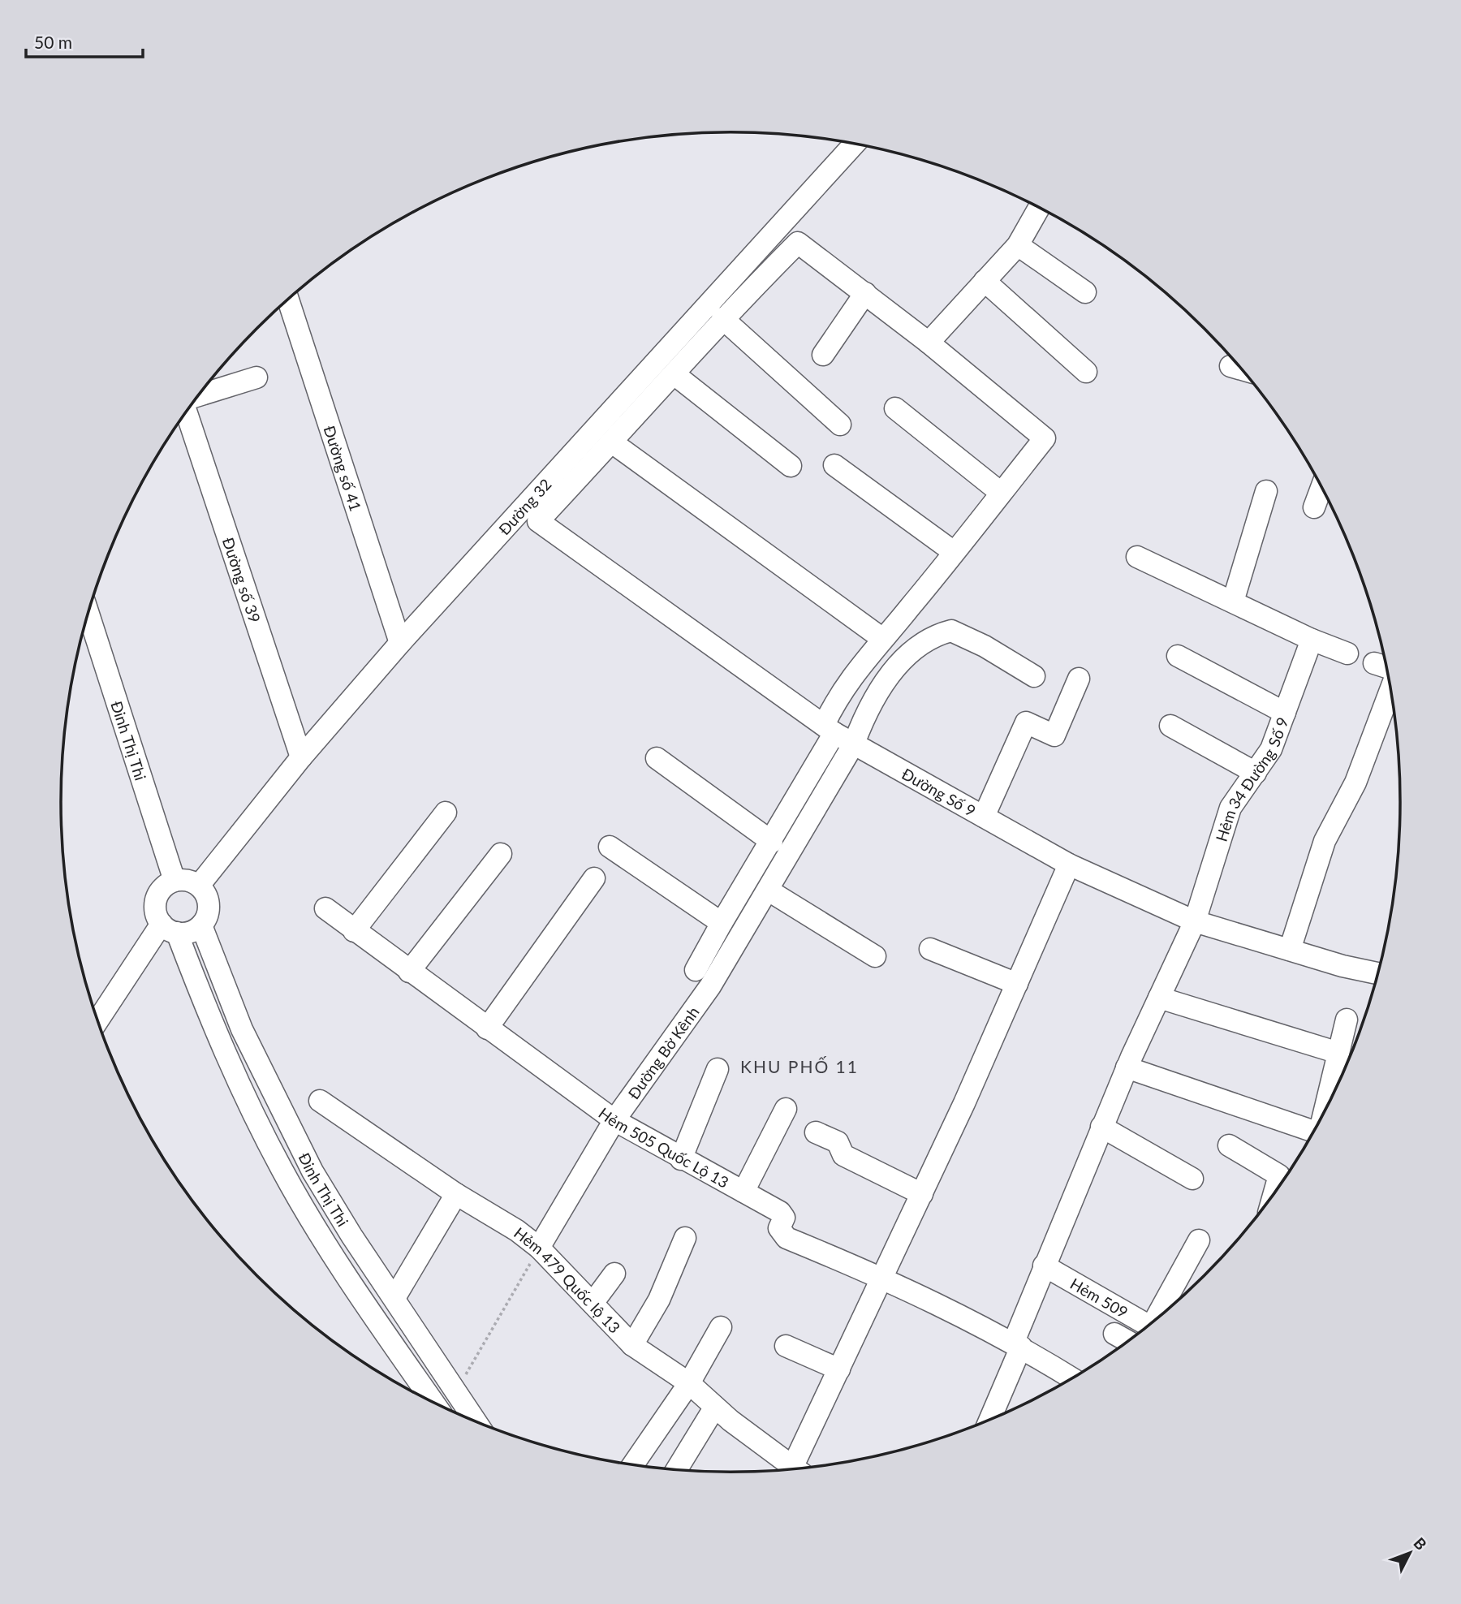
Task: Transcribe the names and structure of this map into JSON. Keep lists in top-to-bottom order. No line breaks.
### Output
{"streets":{"street":["Đường số 41","Đường 32","Đường số 39","Đinh Thị Thi","Hẻm 34 Đường Số 9","Đường Số 9","Đường Bờ Kênh","Hẻm 505 Quốc Lộ 13","Hẻm 479 Quốc lộ 13","Hẻm 509"]},"crossings":[["Đường số 41","Đường 32"],["Đường 32","Đường số 39"],["Đường 32","Đinh Thị Thi"],["Hẻm 34 Đường Số 9","Đường Số 9"],["Hẻm 34 Đường Số 9","Hẻm 505 Quốc Lộ 13"],["Hẻm 34 Đường Số 9","Hẻm 509"],["Đường Số 9","Đường Bờ Kênh"],["Đường Bờ Kênh","Hẻm 505 Quốc Lộ 13"],["Đường Bờ Kênh","Hẻm 479 Quốc lộ 13"]],"districts":["KHU PHỐ 11"],"scale_bar":"50 m","north":"top right"}
